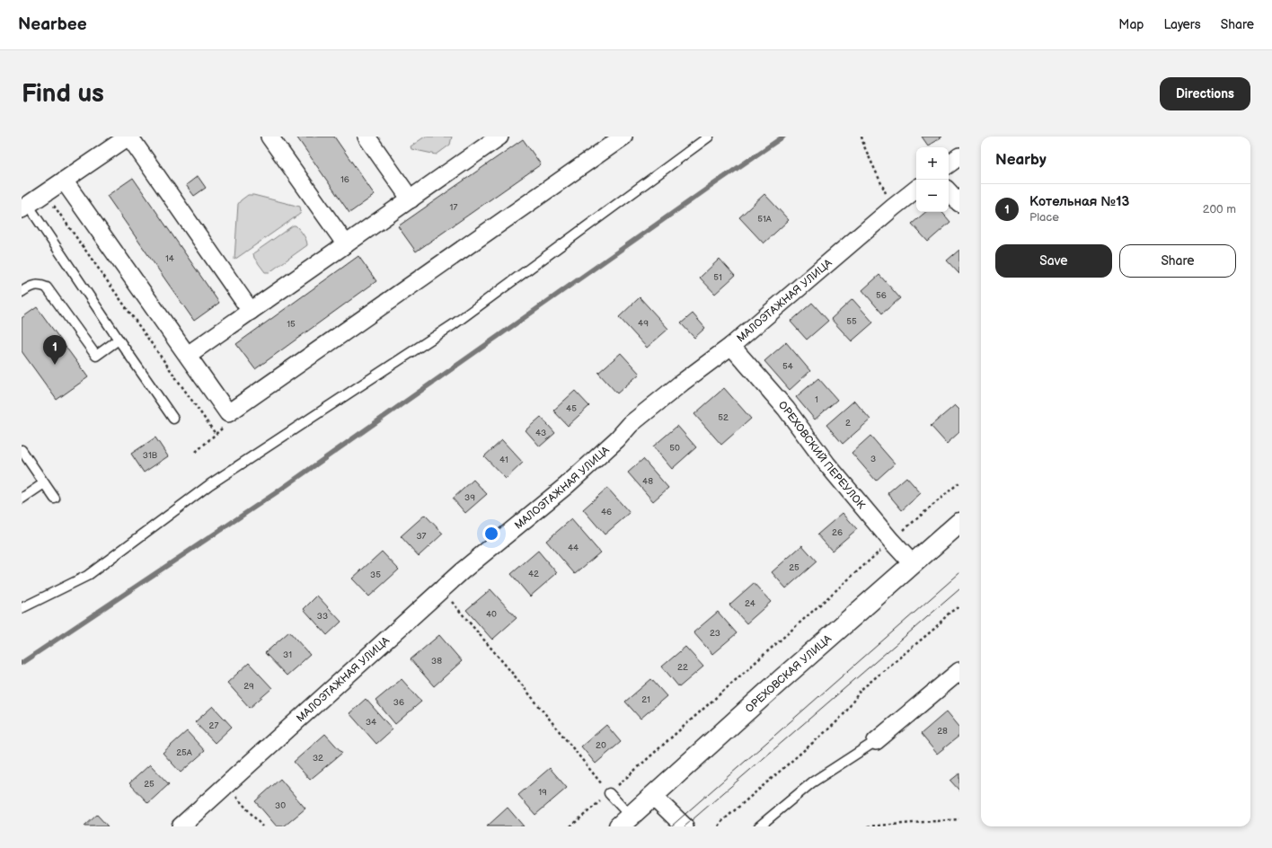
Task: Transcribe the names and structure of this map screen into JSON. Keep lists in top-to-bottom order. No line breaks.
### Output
{"streets":{"main road":["ОРЕХОВСКАЯ УЛИЦА"],"street":["МАЛОЭТАЖНАЯ УЛИЦА","ОРЕХОВСКИЙ ПЕРЕУЛОК"]},"crossings":[["МАЛОЭТАЖНАЯ УЛИЦА","ОРЕХОВСКИЙ ПЕРЕУЛОК"],["ОРЕХОВСКИЙ ПЕРЕУЛОК","ОРЕХОВСКАЯ УЛИЦА"]],"house_numbers":["16","17","51А","14","51","56","55","49","15","54","1","45","52","2","43","50","31В","3","41","48","39","46","26","37","44","25","42","35","24","40","33","23","31","38","22","29","21","36","34","27","28","20","25А","32","25","19","30"],"page":{"header":"Nearbee","nav":["Map","Layers","Share"],"buttons":["Directions",["Save","Share"]],"title":"Find us","heading":"Nearby","map_buttons":["+","−"],"list":[{"mark":"1","name":"Котельная №13","note":"Place","value":"200 m"}],"pins":"1"}}
